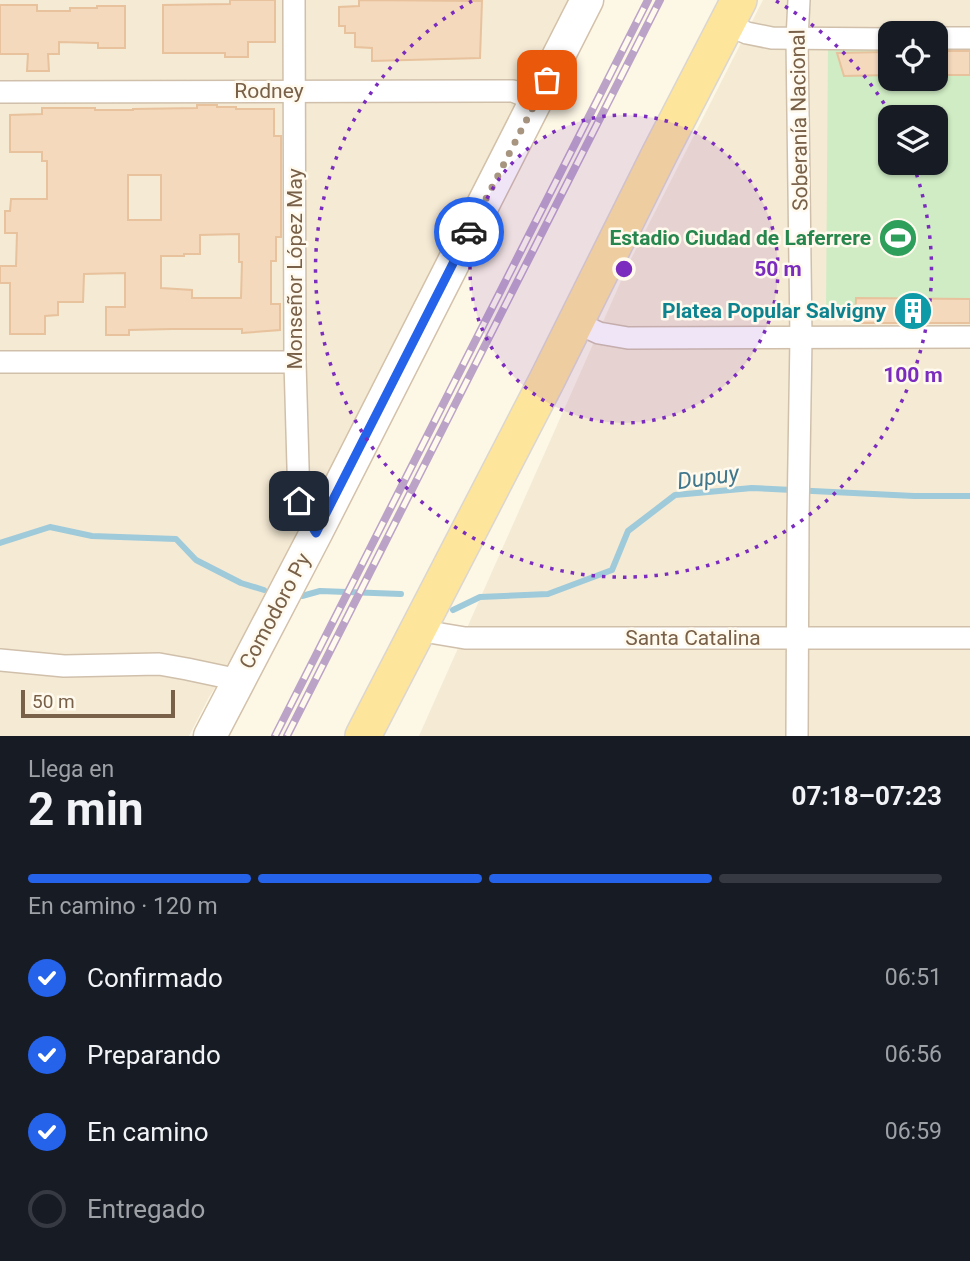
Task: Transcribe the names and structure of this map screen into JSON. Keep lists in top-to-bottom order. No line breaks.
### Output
{"streets":{"main road":["Comodoro Py"],"street":["Rodney","Soberanía Nacional","Monseñor López May","Santa Catalina"]},"crossings":[["Rodney","Monseñor López May"],["Rodney","Comodoro Py"],["Soberanía Nacional","Santa Catalina"],["Monseñor López May","Comodoro Py"]],"water":["Dupuy"],"places":{"sports":["Estadio Ciudad de Laferrere"],"building":["Platea Popular Salvigny"]},"scale_bar":"50 m","page":{"scale":"50 m","heading":["2 min","Llega en","07:18–07:23"],"bar":"En camino · 120 m","list":[["Confirmado","06:51"],["Preparando","06:56"],["En camino","06:59"],"Entregado"]},"rings":["50 m","100 m"]}
